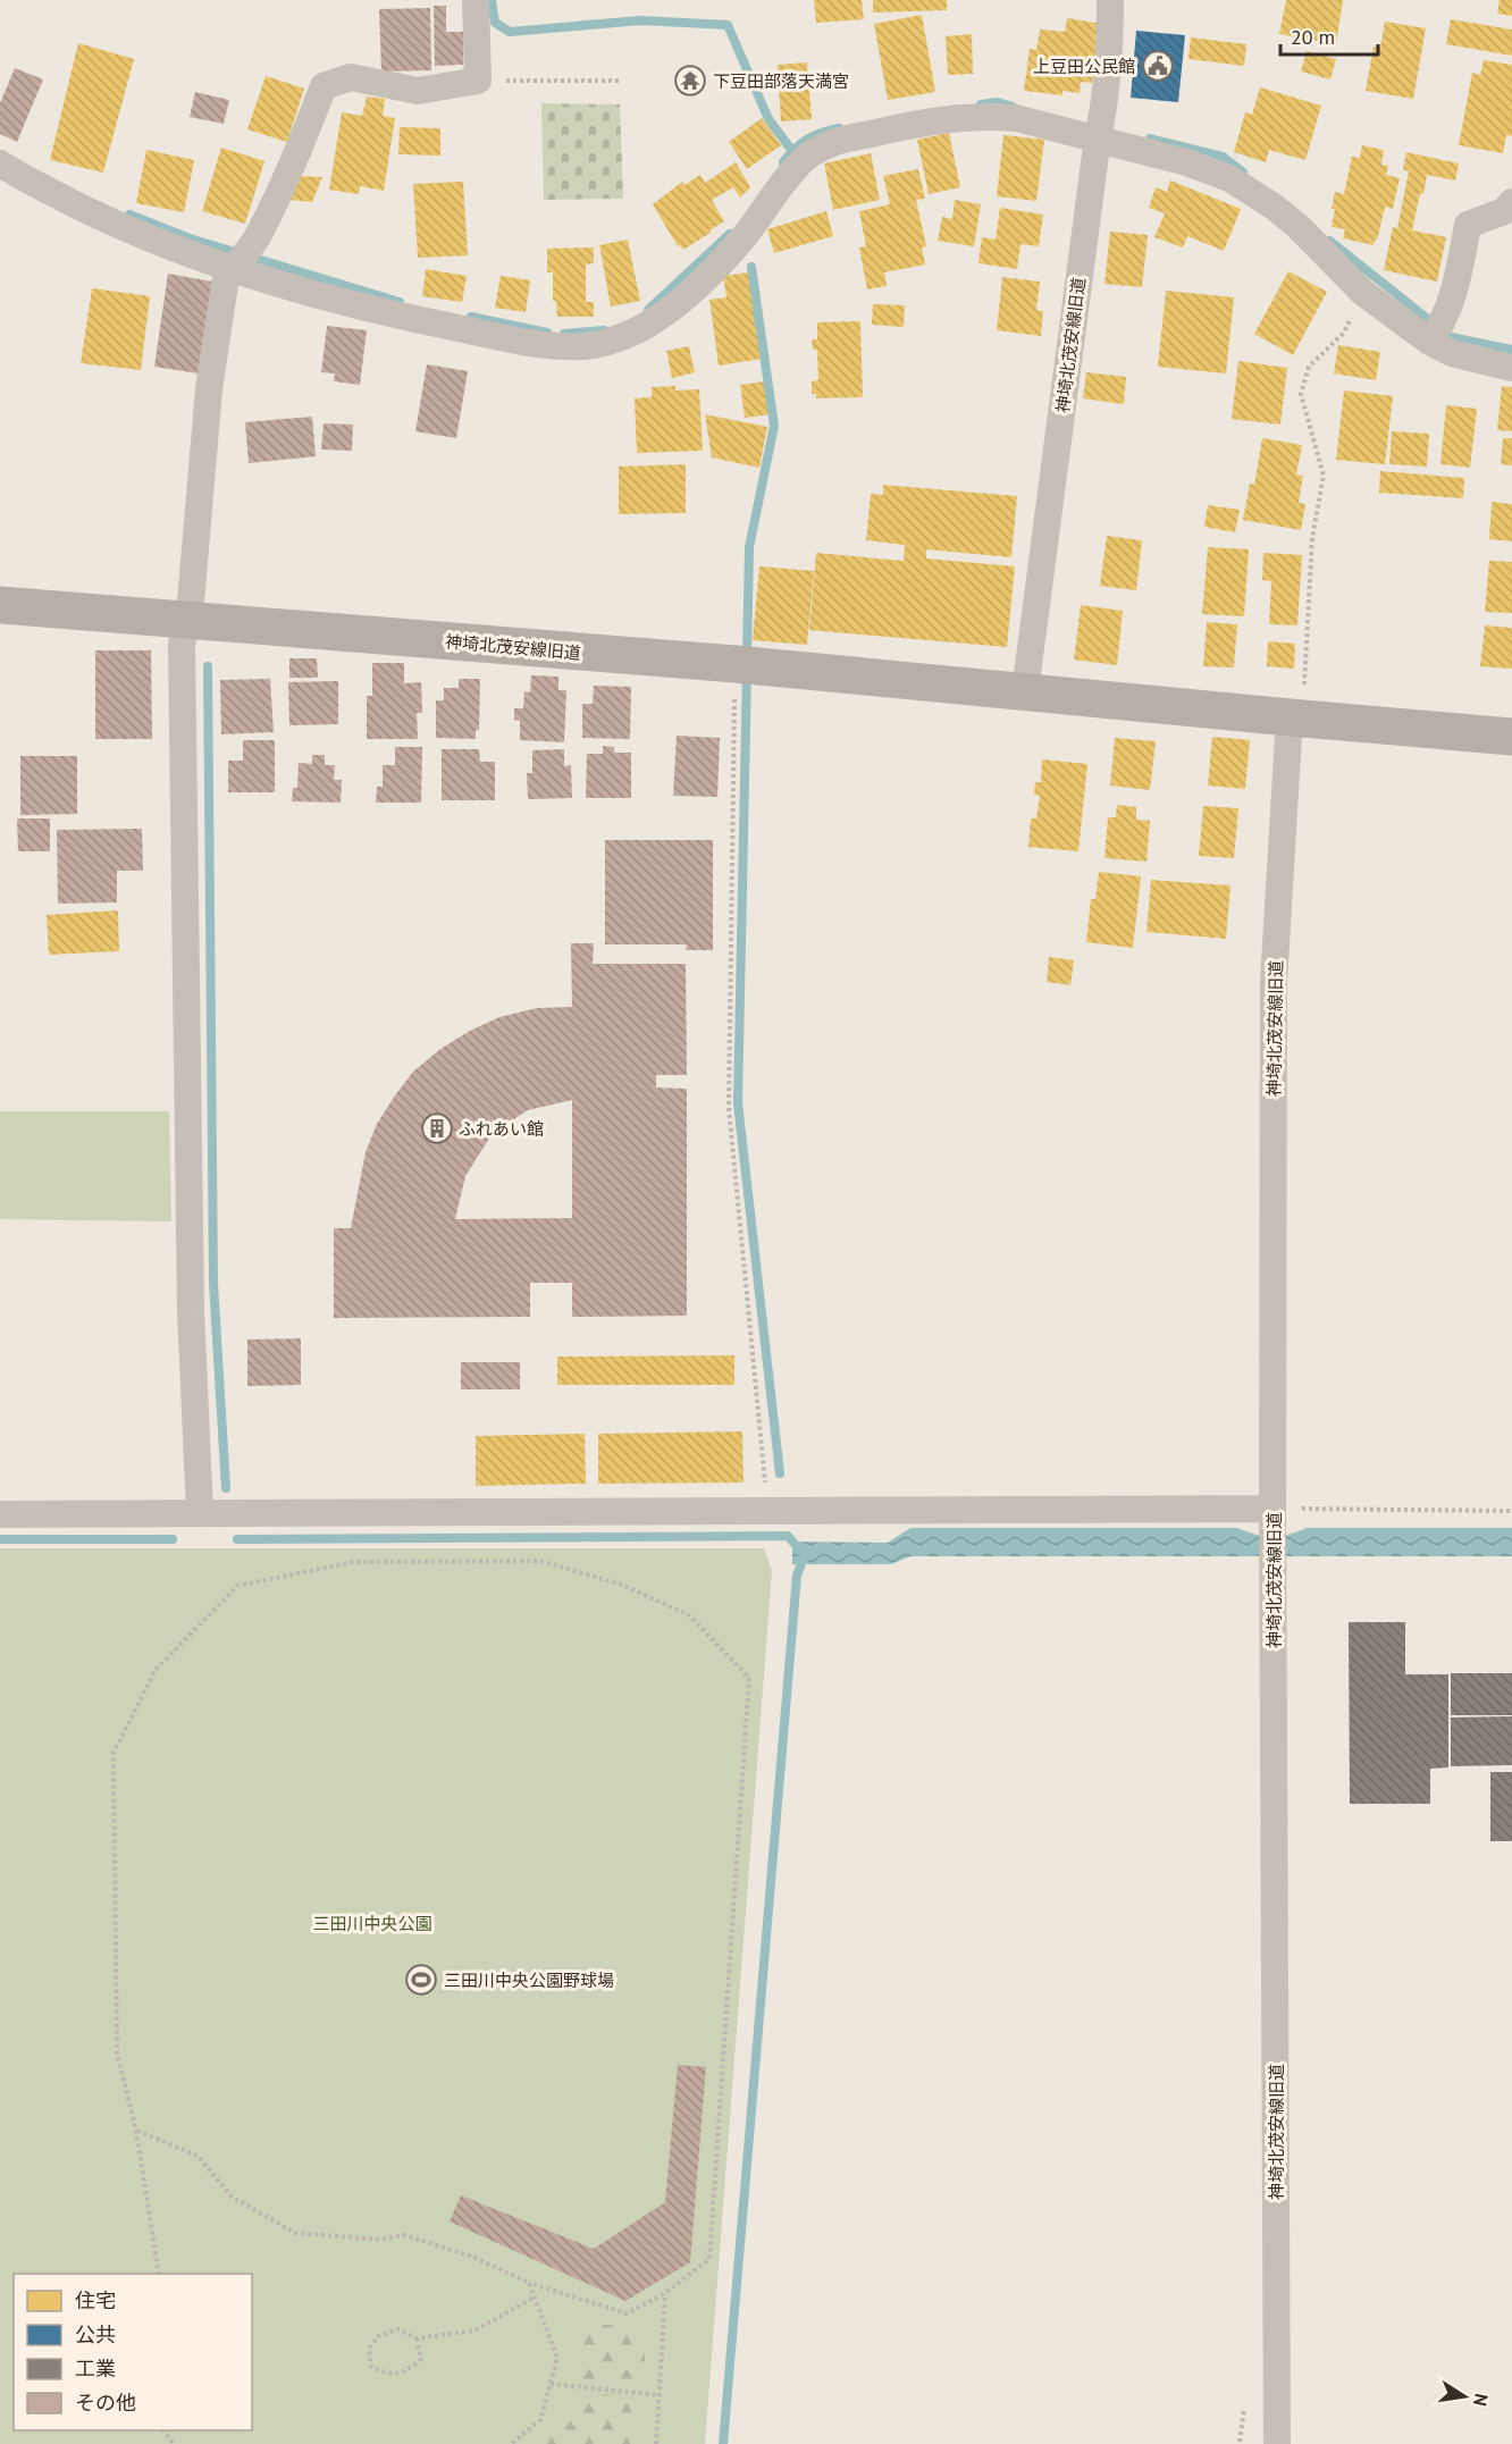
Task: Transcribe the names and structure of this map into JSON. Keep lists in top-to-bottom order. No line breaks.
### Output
{"streets":{"street":["神埼北茂安線旧道"]},"parks":["三田川中央公園"],"places":{"public building":["上豆田公民館"],"temple":["下豆田部落天満宮"],"building":["ふれあい館"],"sports":["三田川中央公園野球場"]},"legend":["住宅","公共","工業","その他"],"scale_bar":"20 m","north":"right"}
